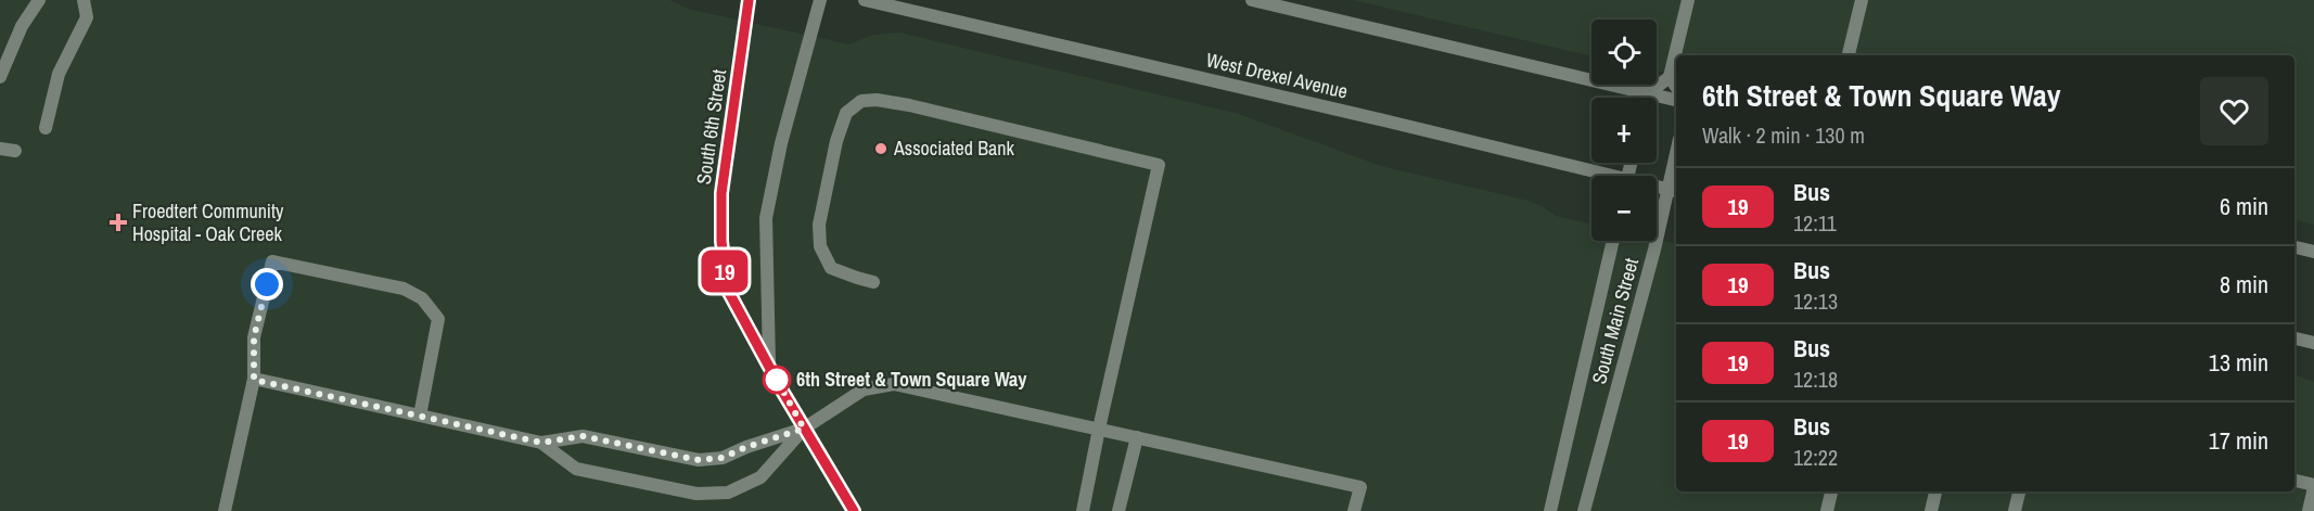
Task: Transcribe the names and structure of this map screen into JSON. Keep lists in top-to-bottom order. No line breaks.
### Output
{"streets":{"street":["West Drexel Avenue","South 6th Street","South Main Street"]},"crossings":[["West Drexel Avenue","South Main Street"]],"places":{"other":["Associated Bank","6th Street & Town Square Way"],"health":["Froedtert Community Hospital - Oak Creek"]},"lines":["bus line 19"],"page":{"on_map":"19","map_buttons":["+","−"],"heading":["6th Street & Town Square Way","Walk · 2 min · 130 m"],"list":[{"mark":"19","name":"Bus","note":"12:11","value":"6 min"},{"mark":"19","name":"Bus","note":"12:13","value":"8 min"},{"mark":"19","name":"Bus","note":"12:18","value":"13 min"},{"mark":"19","name":"Bus","note":"12:22","value":"17 min"}]}}
